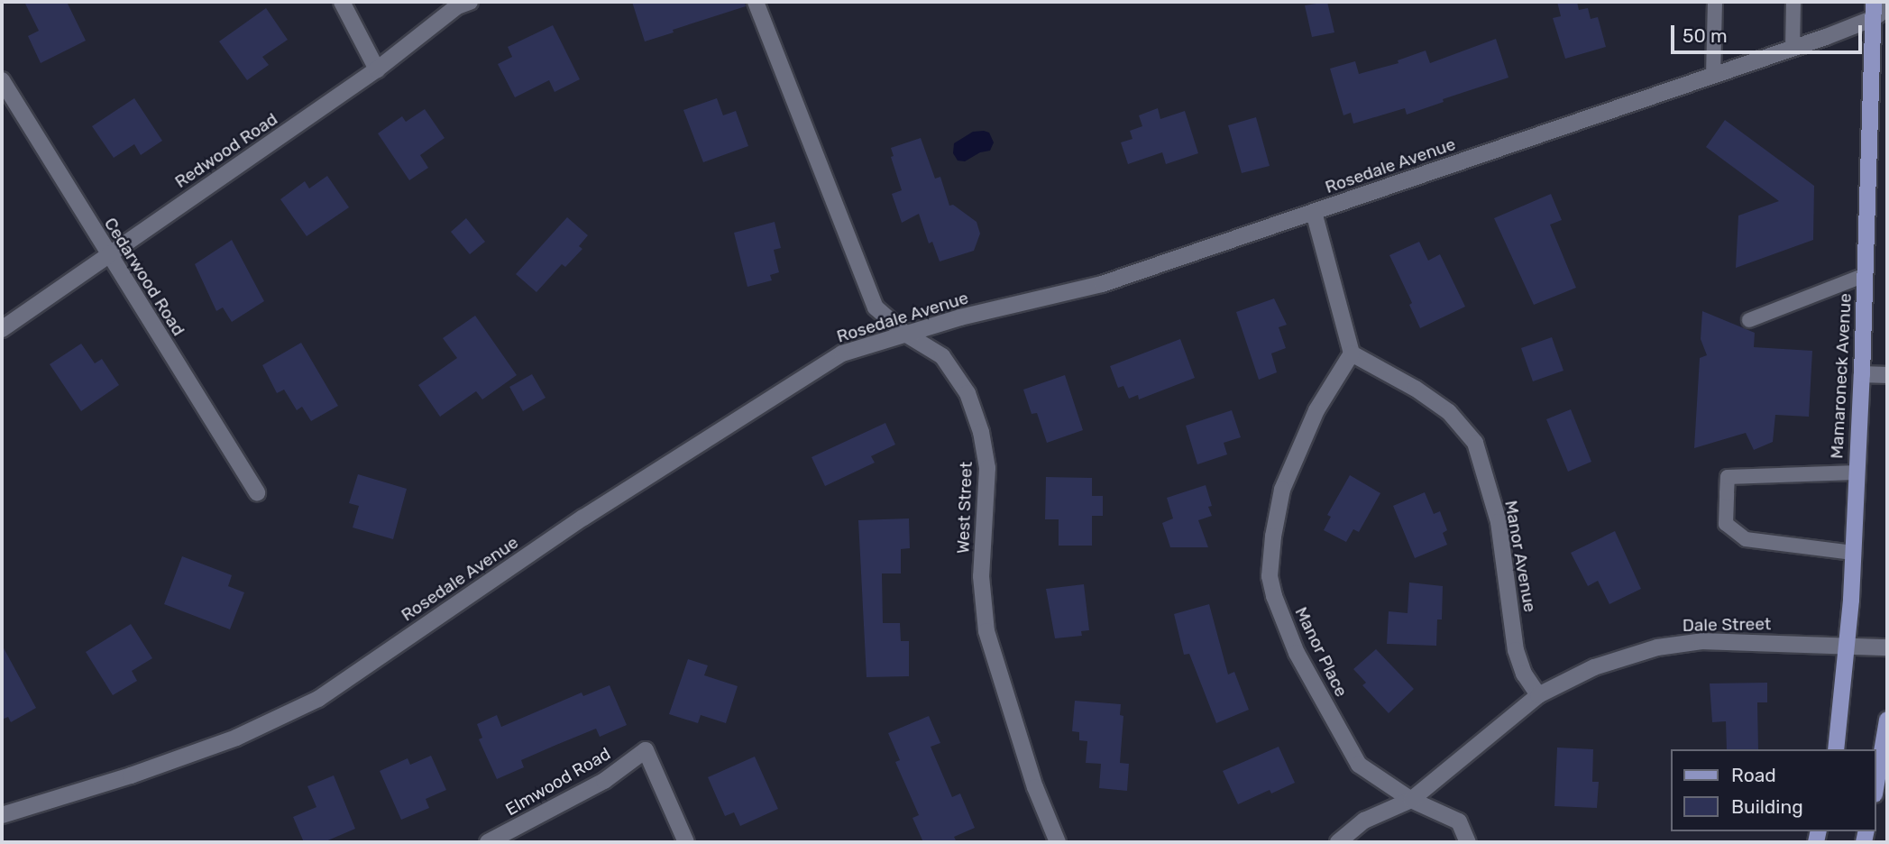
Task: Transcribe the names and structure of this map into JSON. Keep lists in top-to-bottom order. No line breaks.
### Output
{"streets":{"main road":["Mamaroneck Avenue"],"street":["Redwood Road","Rosedale Avenue","Cedarwood Road","West Street","Manor Avenue","Dale Street","Manor Place","Elmwood Road"]},"crossings":[["Redwood Road","Cedarwood Road"],["Rosedale Avenue","Mamaroneck Avenue"],["Rosedale Avenue","West Street"],["Mamaroneck Avenue","Dale Street"],["Manor Avenue","Dale Street"],["Manor Avenue","Manor Place"]],"legend":["Road","Building"],"scale_bar":"50 m"}
